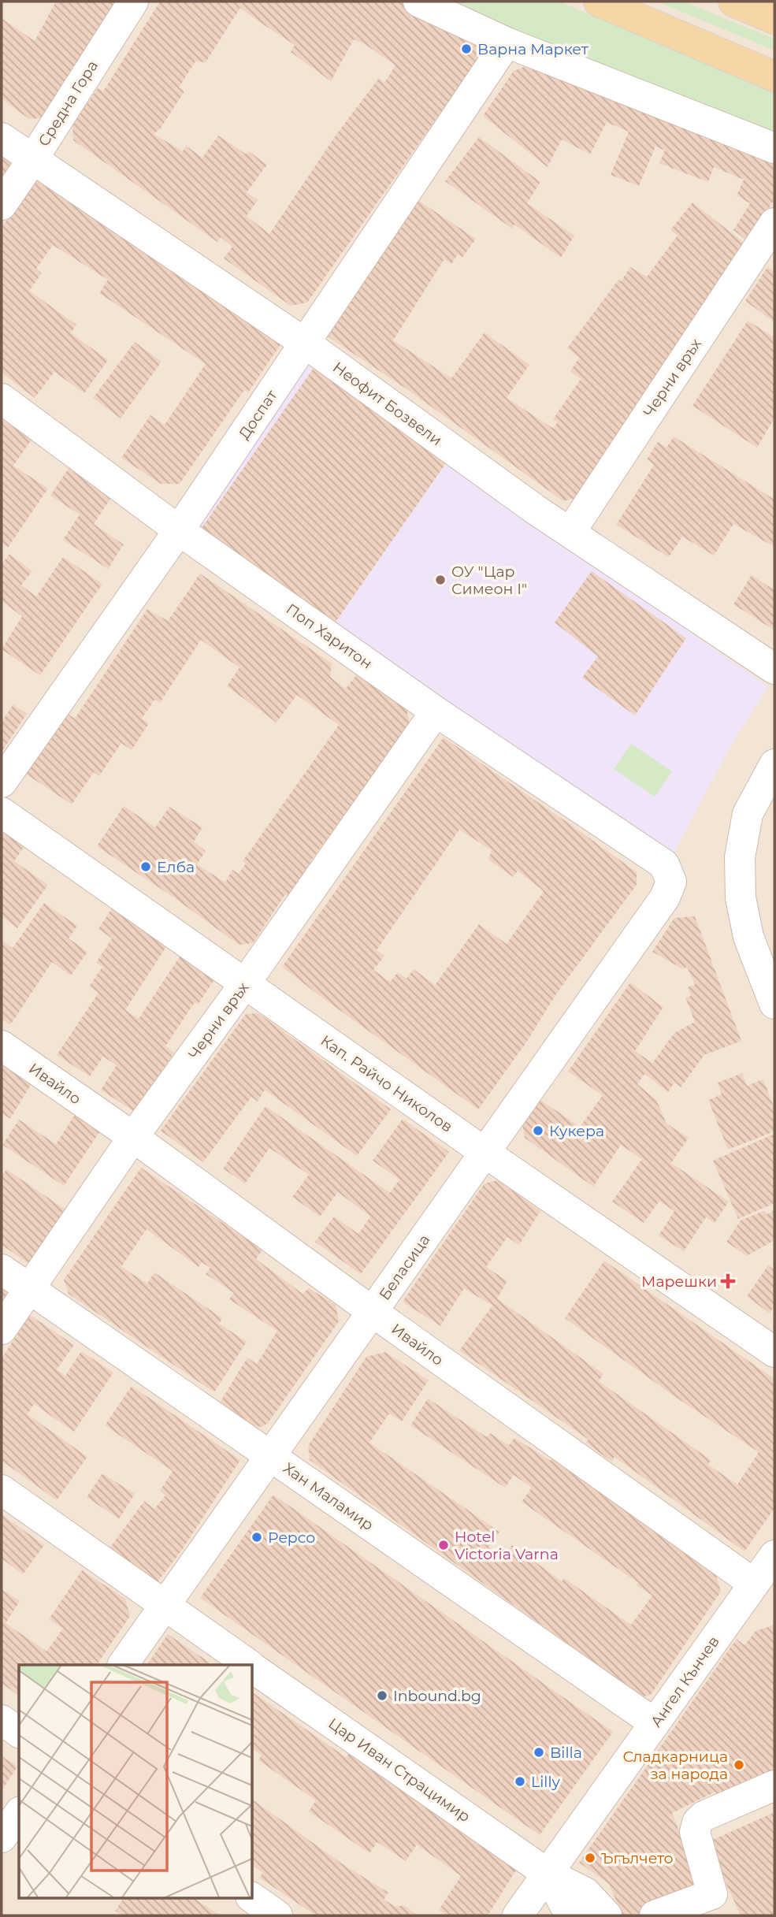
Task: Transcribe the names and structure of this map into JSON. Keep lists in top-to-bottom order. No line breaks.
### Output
{"streets":{"street":["Средна Гора","Черни връх","Неофит Бозвели","Доспат","Поп Харитон","Ивайло","Кап. Райчо Николов","Беласица","Хан Маламир","Ангел Кънчев","Цар Иван Страцимир"]},"crossings":[["Средна Гора","Неофит Бозвели"],["Черни връх","Неофит Бозвели"],["Черни връх","Поп Харитон"],["Черни връх","Ивайло"],["Черни връх","Кап. Райчо Николов"],["Черни връх","Хан Маламир"],["Неофит Бозвели","Доспат"],["Доспат","Поп Харитон"],["Поп Харитон","Беласица"],["Ивайло","Беласица"],["Ивайло","Ангел Кънчев"],["Кап. Райчо Николов","Беласица"],["Беласица","Хан Маламир"],["Беласица","Цар Иван Страцимир"],["Хан Маламир","Ангел Кънчев"],["Ангел Кънчев","Цар Иван Страцимир"]],"places":{"other":["Варна Маркет","ОУ \"Цар Симеон I\"","Елба","Кукера","Pepco","Hotel Victoria Varna","Inbound.bg","Billa","Сладкарница за народа","Lilly","Ъгълчето"],"health":["Марешки"]}}
